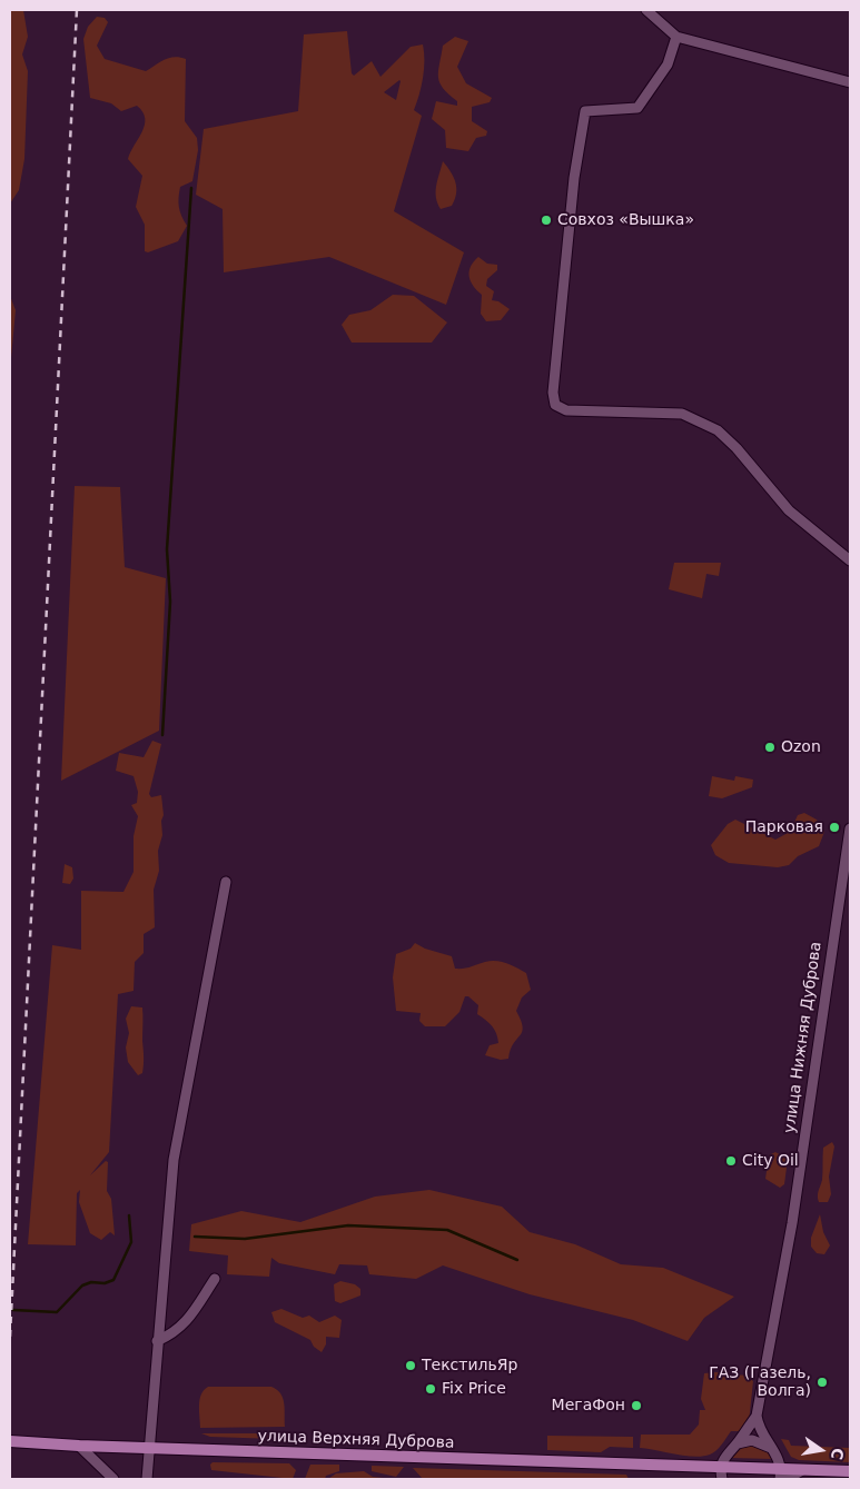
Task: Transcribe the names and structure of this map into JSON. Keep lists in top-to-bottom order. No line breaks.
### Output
{"streets":{"main road":["улица Верхняя Дуброва"],"street":["улица Нижняя Дуброва"]},"crossings":[["улица Нижняя Дуброва","улица Верхняя Дуброва"]],"places":["Совхоз «Вышка»","Ozon","Парковая","City Oil","ТекстильЯр","ГАЗ (Газель, Волга)","Fix Price","МегаФон"],"north":"right"}
